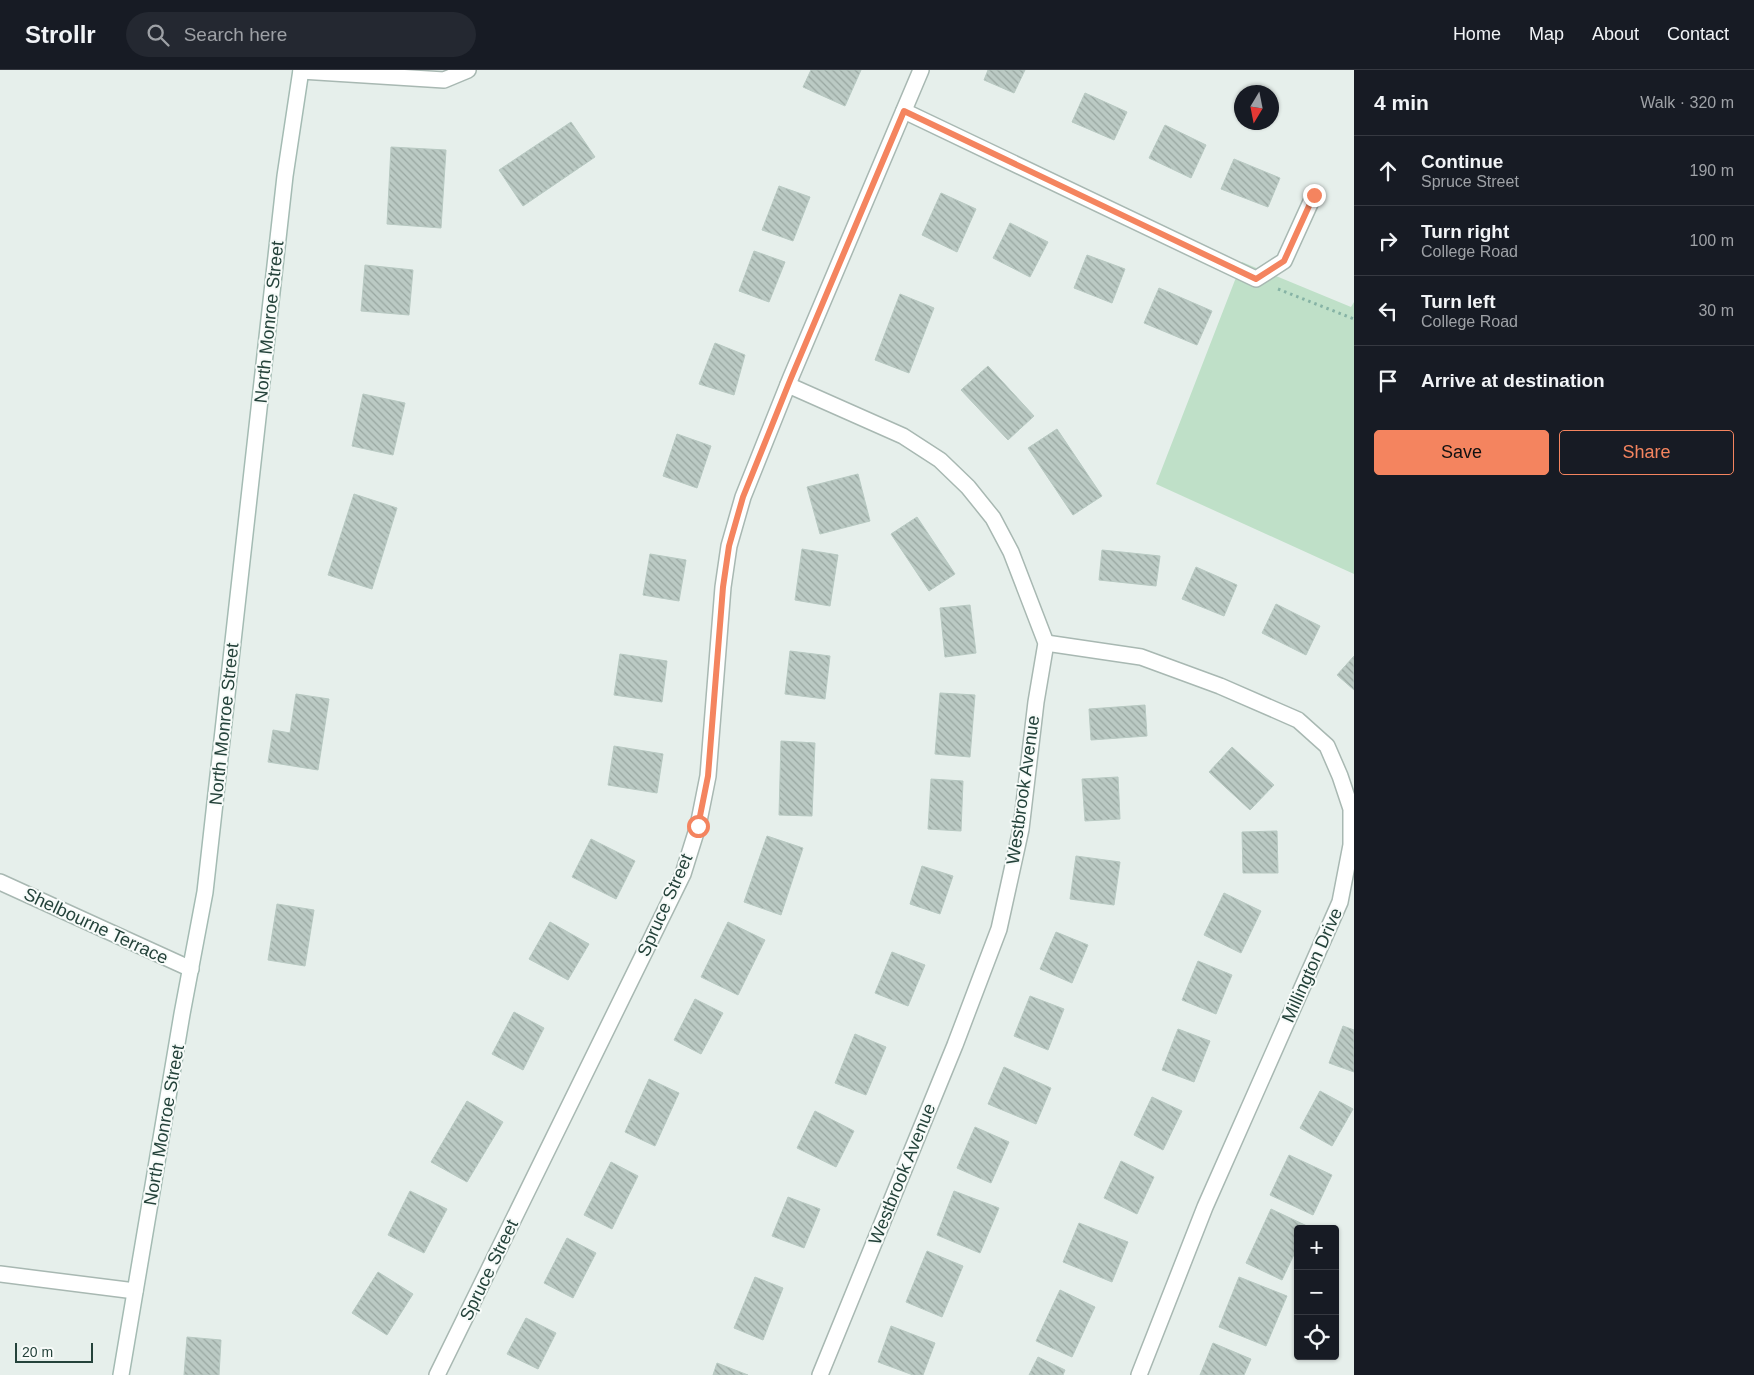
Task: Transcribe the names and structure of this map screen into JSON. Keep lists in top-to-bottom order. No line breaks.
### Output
{"streets":{"street":["North Monroe Street","Westbrook Avenue","Spruce Street","Shelbourne Terrace","Millington Drive"]},"crossings":[["North Monroe Street","Shelbourne Terrace"],["Westbrook Avenue","Millington Drive"]],"scale_bar":"20 m","north":"bottom","page":{"header":"Strollr","search":"Search here","nav":["Home","Map","About","Contact"],"heading":["4 min","Walk · 320 m"],"list":[["Continue","Spruce Street","190 m"],["Turn right","College Road","100 m"],["Turn left","College Road","30 m"],"Arrive at destination"],"buttons":["Save","Share"],"map_buttons":["+","−"],"scale":"20 m"}}
